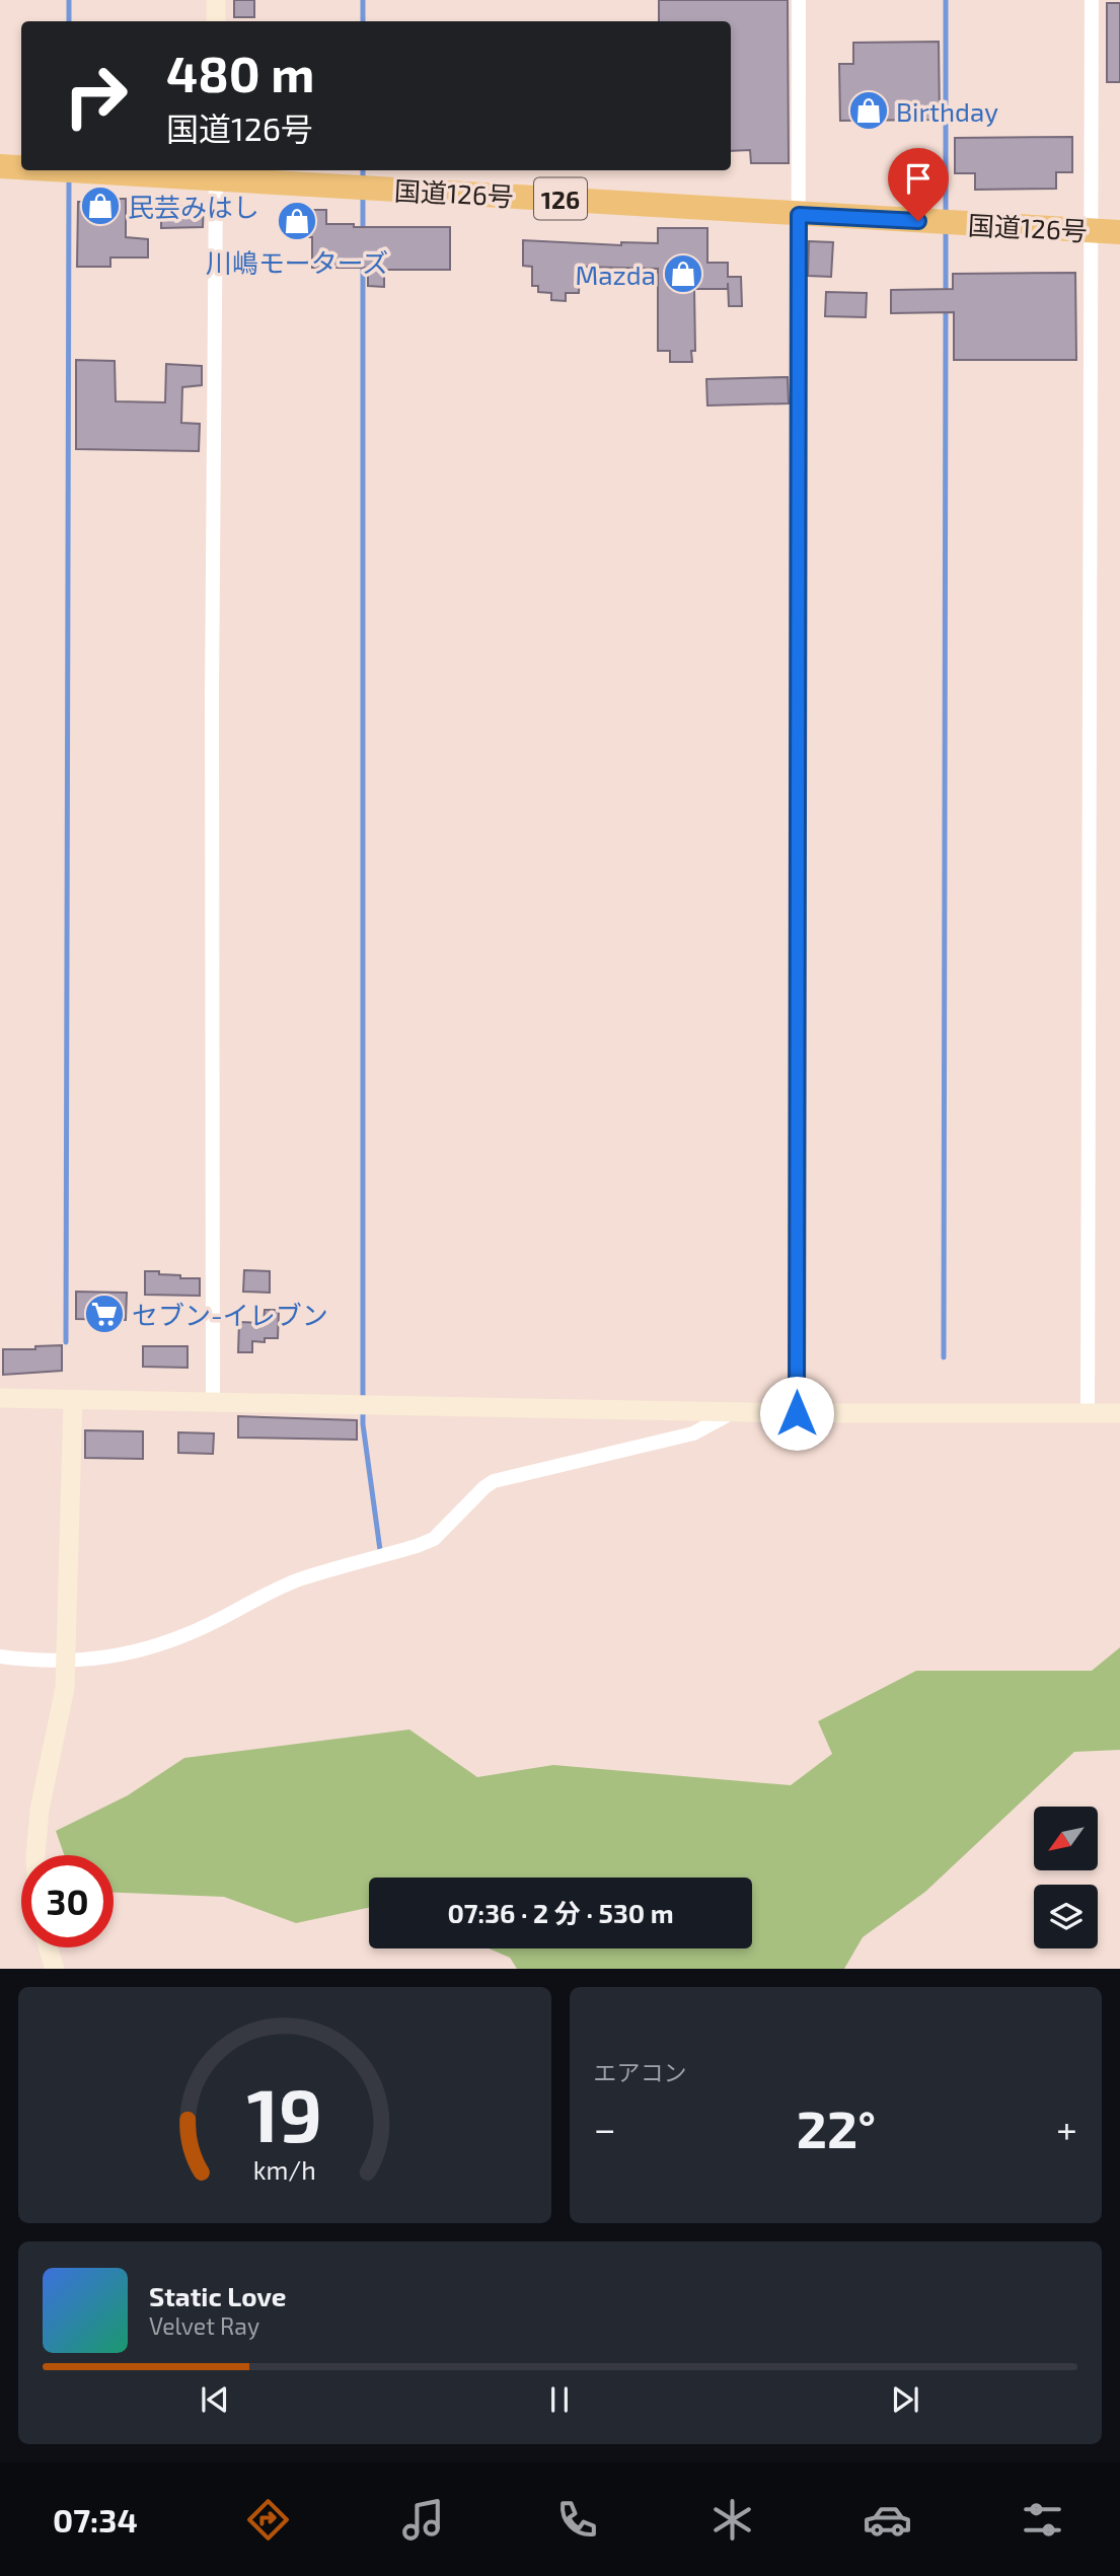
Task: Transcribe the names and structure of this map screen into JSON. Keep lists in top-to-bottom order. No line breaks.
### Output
{"streets":{"highway":["国道126号","126"]},"places":{"shop":["Birthday","民芸みはし","川嶋モーターズ","Mazda"],"supermarket":["セブン-イレブン"]},"north":"bottom left","page":{"turn":["480 m","国道126号"],"limit":"30","trip":"07:36 · 2 分 · 530 m","tile":"エアコン","heat":["−","22°","+"],"song":["Static Love","Velvet Ray"],"tabs":"07:34","gauge":["19","km/h"]}}
